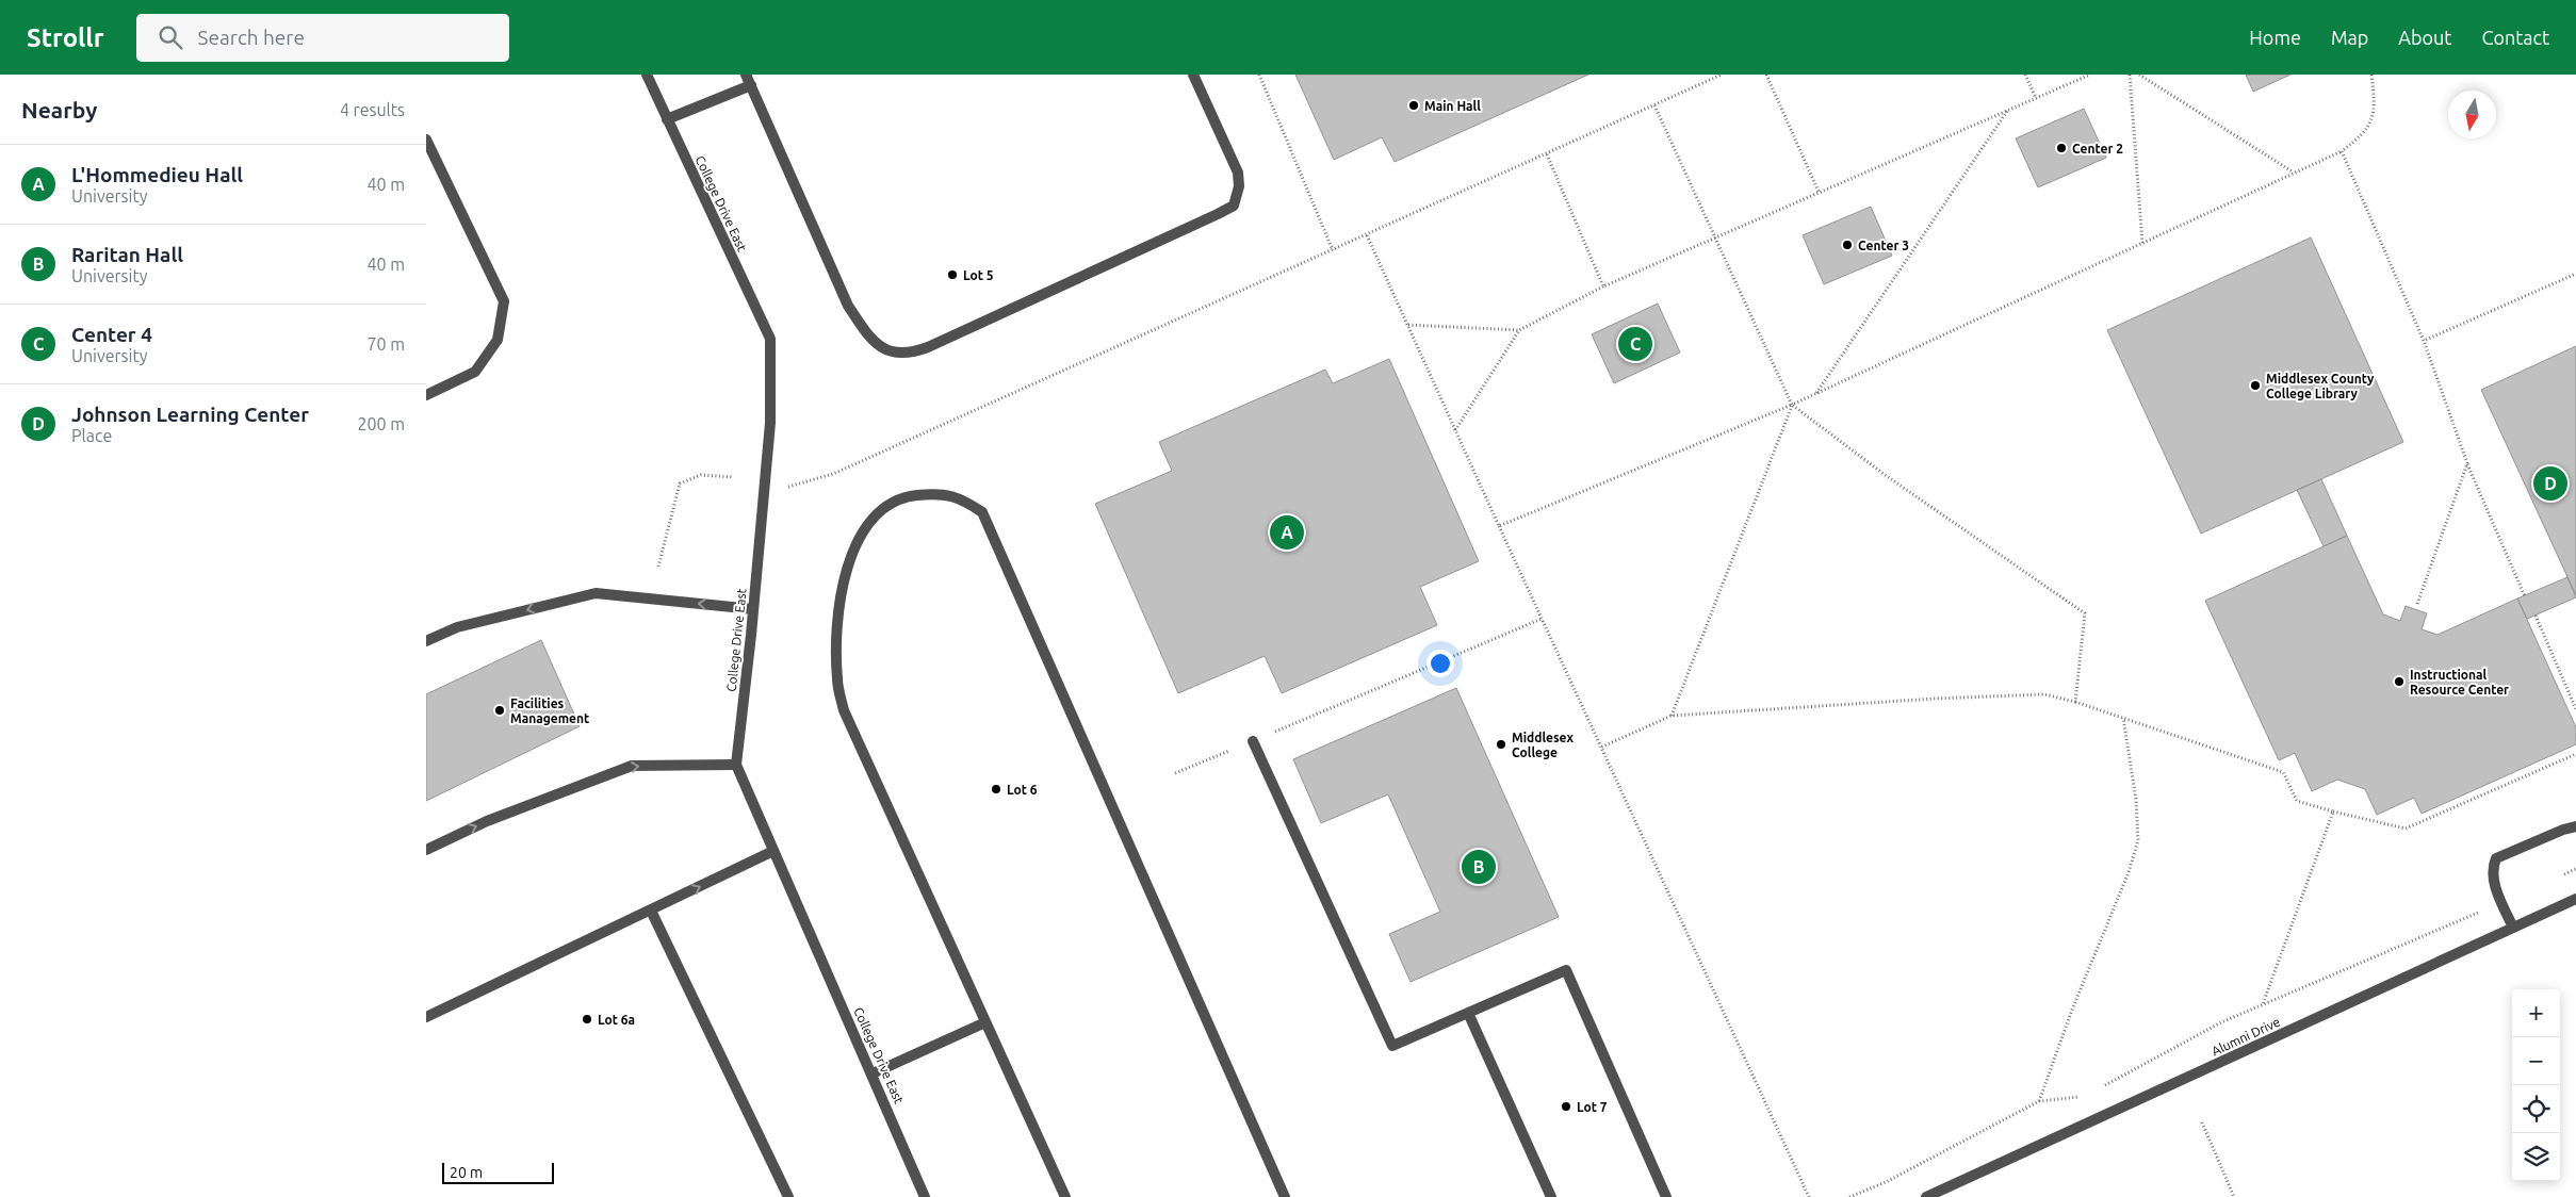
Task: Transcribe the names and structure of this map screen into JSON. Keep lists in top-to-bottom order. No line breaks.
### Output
{"streets":{"street":["College Drive East","Alumni Drive"]},"places":["Main Hall","Center 2","Center 3","Lot 5","Middlesex County College Library","Instructional Resource Center","Facilities Management","Middlesex College","Lot 6","Lot 6a","Lot 7"],"scale_bar":"20 m","north":"bottom","page":{"header":"Strollr","search":"Search here","nav":["Home","Map","About","Contact"],"heading":["Nearby","4 results"],"list":[{"mark":"A","name":"L'Hommedieu Hall","note":"University","value":"40 m"},{"mark":"B","name":"Raritan Hall","note":"University","value":"40 m"},{"mark":"C","name":"Center 4","note":"University","value":"70 m"},{"mark":"D","name":"Johnson Learning Center","note":"Place","value":"200 m"}],"pins":["C","D","A","B"],"map_buttons":["+","−"],"scale":"20 m"}}
